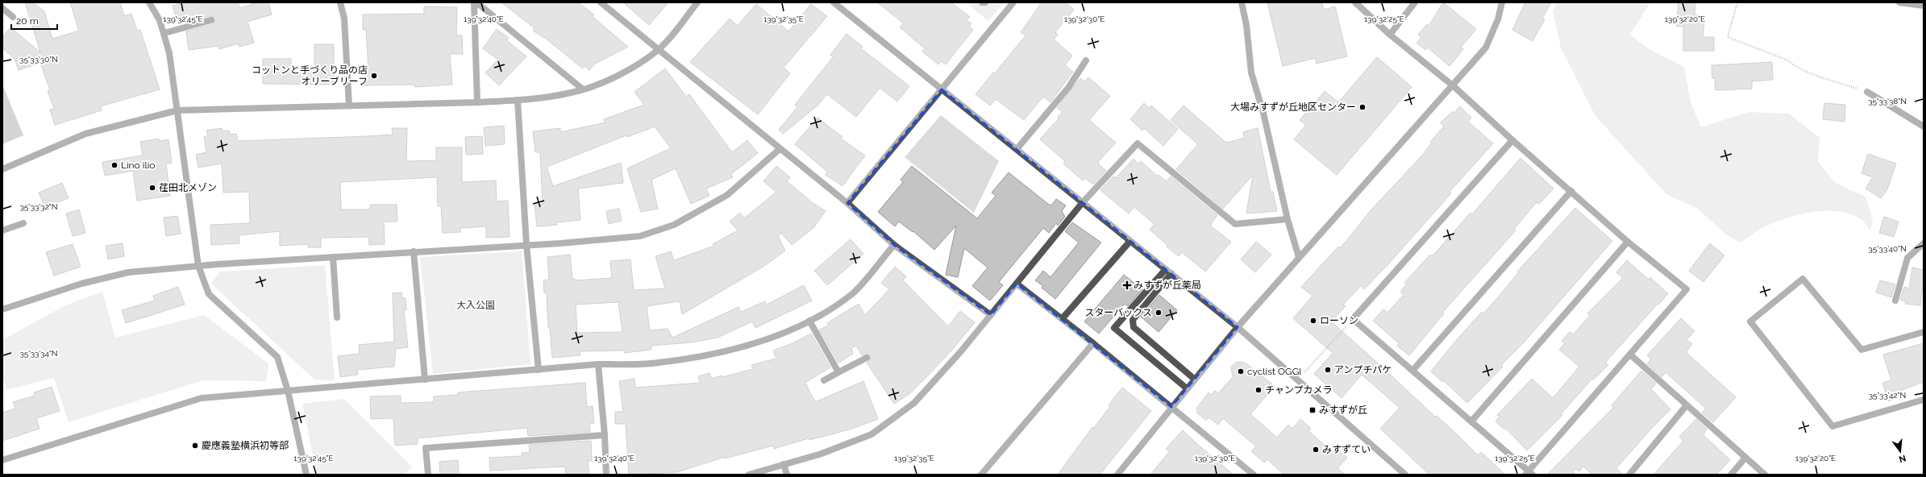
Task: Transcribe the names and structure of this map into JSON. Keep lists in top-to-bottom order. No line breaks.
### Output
{"parks":["大入公園"],"places":{"other":["コットンと手づくり品の店 オリーブリーフ","大場みすずが丘地区センター","Lino ilio","荏田北メゾン","スターバックス","ローソン","アンプチパケ","cyclist OGGI","チャンプカメラ","慶應義塾横浜初等部","みすずてい"],"health":["みすずが丘薬局"],"transit":["みすずが丘"]},"scale_bar":"20 m","north":"bottom","coordinates":["139°32'45\"E","139°32'40\"E","139°32'35\"E","139°32'30\"E","139°32'25\"E","139°32'20\"E","35°33'30\"N","35°33'38\"N","35°33'32\"N","35°33'40\"N","35°33'34\"N","35°33'42\"N"]}
